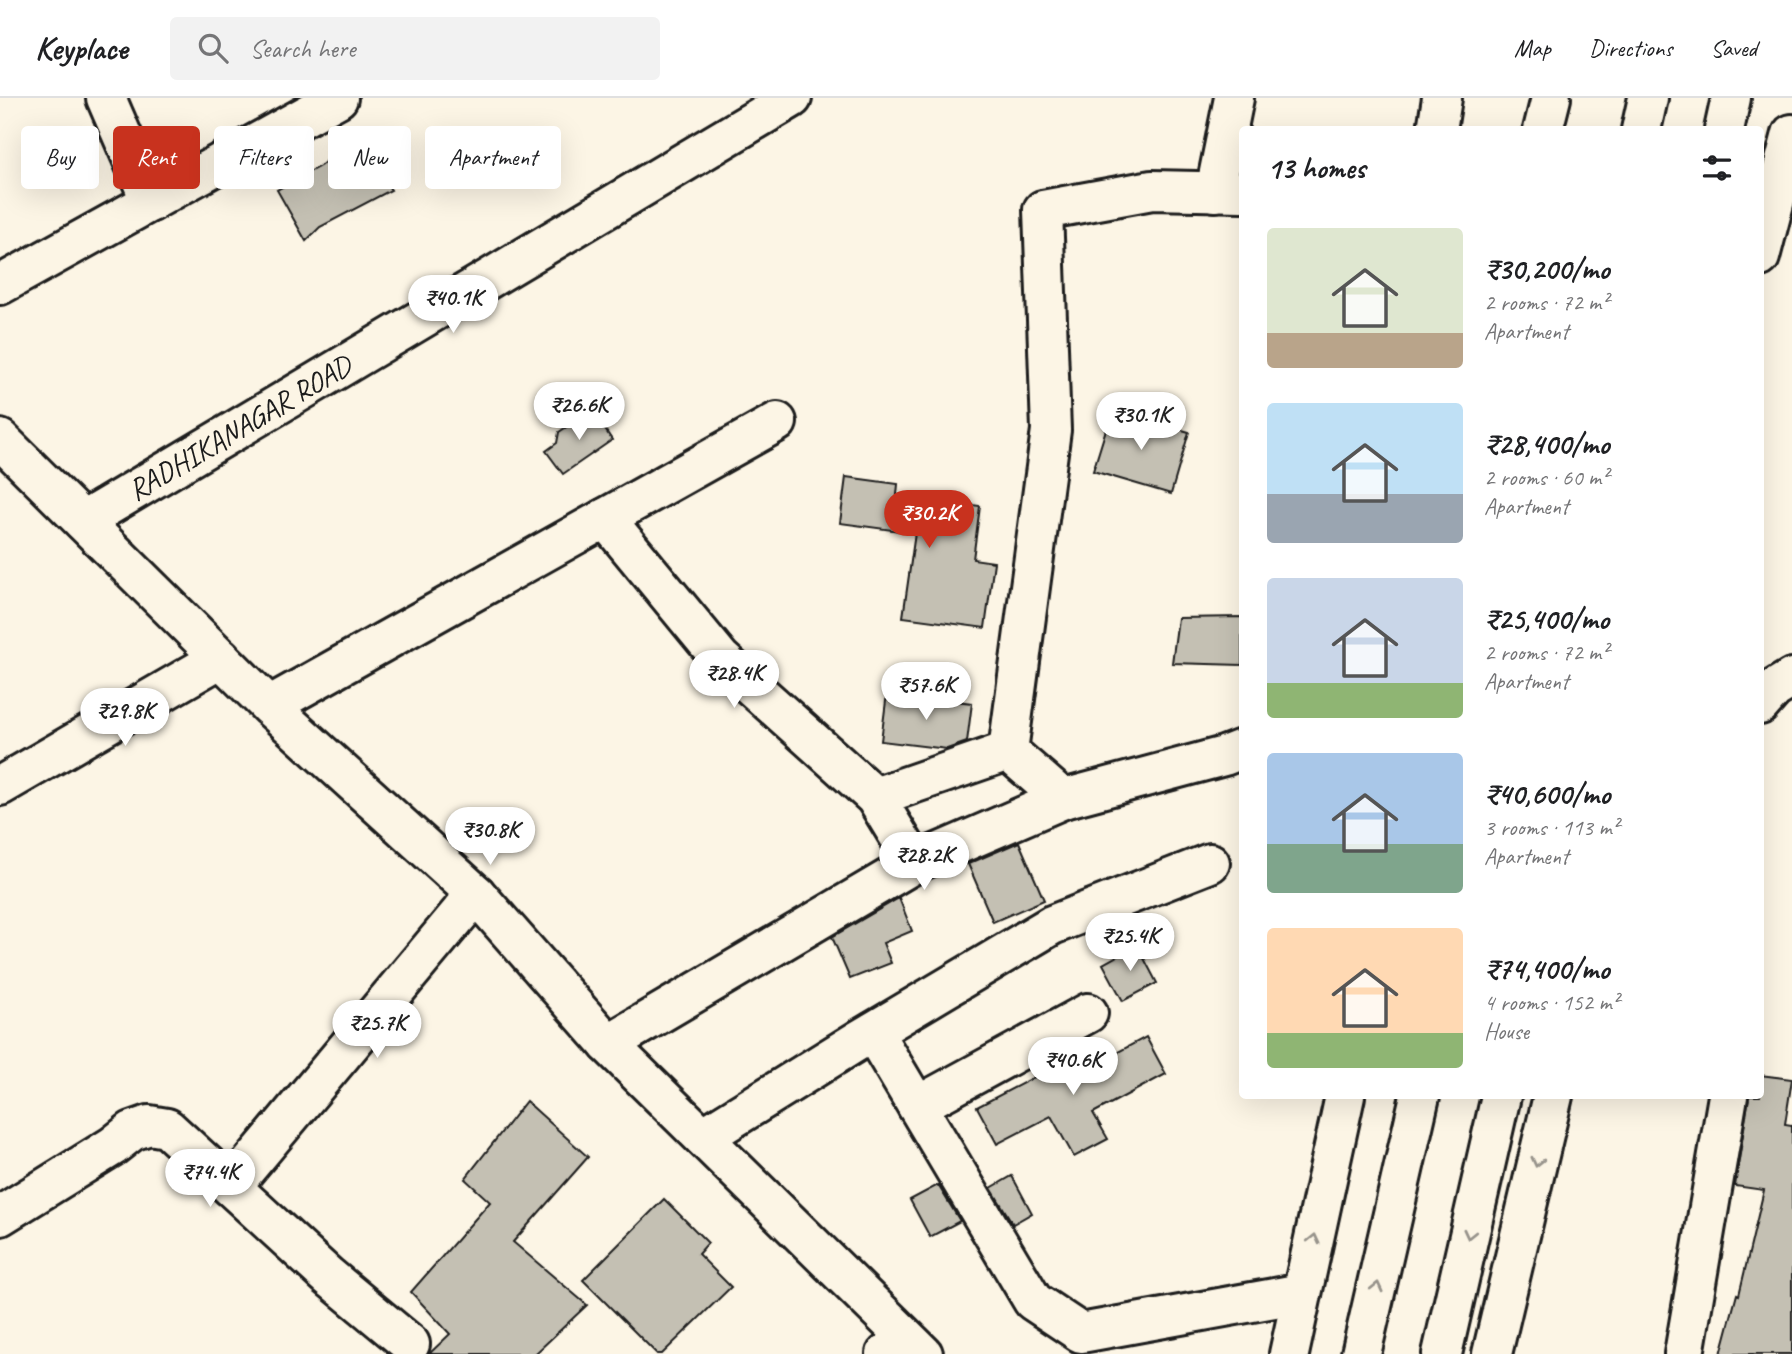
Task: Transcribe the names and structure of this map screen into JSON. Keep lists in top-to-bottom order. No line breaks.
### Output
{"streets":{"main road":["RADHIKANAGAR ROAD"]},"page":{"header":"Keyplace","search":"Search here","nav":["Map","Directions","Saved"],"chip":["Buy","Rent","Filters","New","Apartment"],"heading":"13 homes","list":[{"name":"₹30,200/mo","note":"2 rooms · 72 m² · Apartment"},{"name":"₹28,400/mo","note":"2 rooms · 60 m² · Apartment"},{"name":"₹25,400/mo","note":"2 rooms · 72 m² · Apartment"},{"name":"₹40,600/mo","note":"3 rooms · 113 m² · Apartment"},{"name":"₹74,400/mo","note":"4 rooms · 152 m² · House"}],"price":["₹40.1K","₹26.6K","₹30.1K","₹30.2K","₹28.4K","₹57.6K","₹29.8K","₹30.8K","₹28.2K","₹25.4K","₹25.7K","₹40.6K","₹74.4K"]}}
